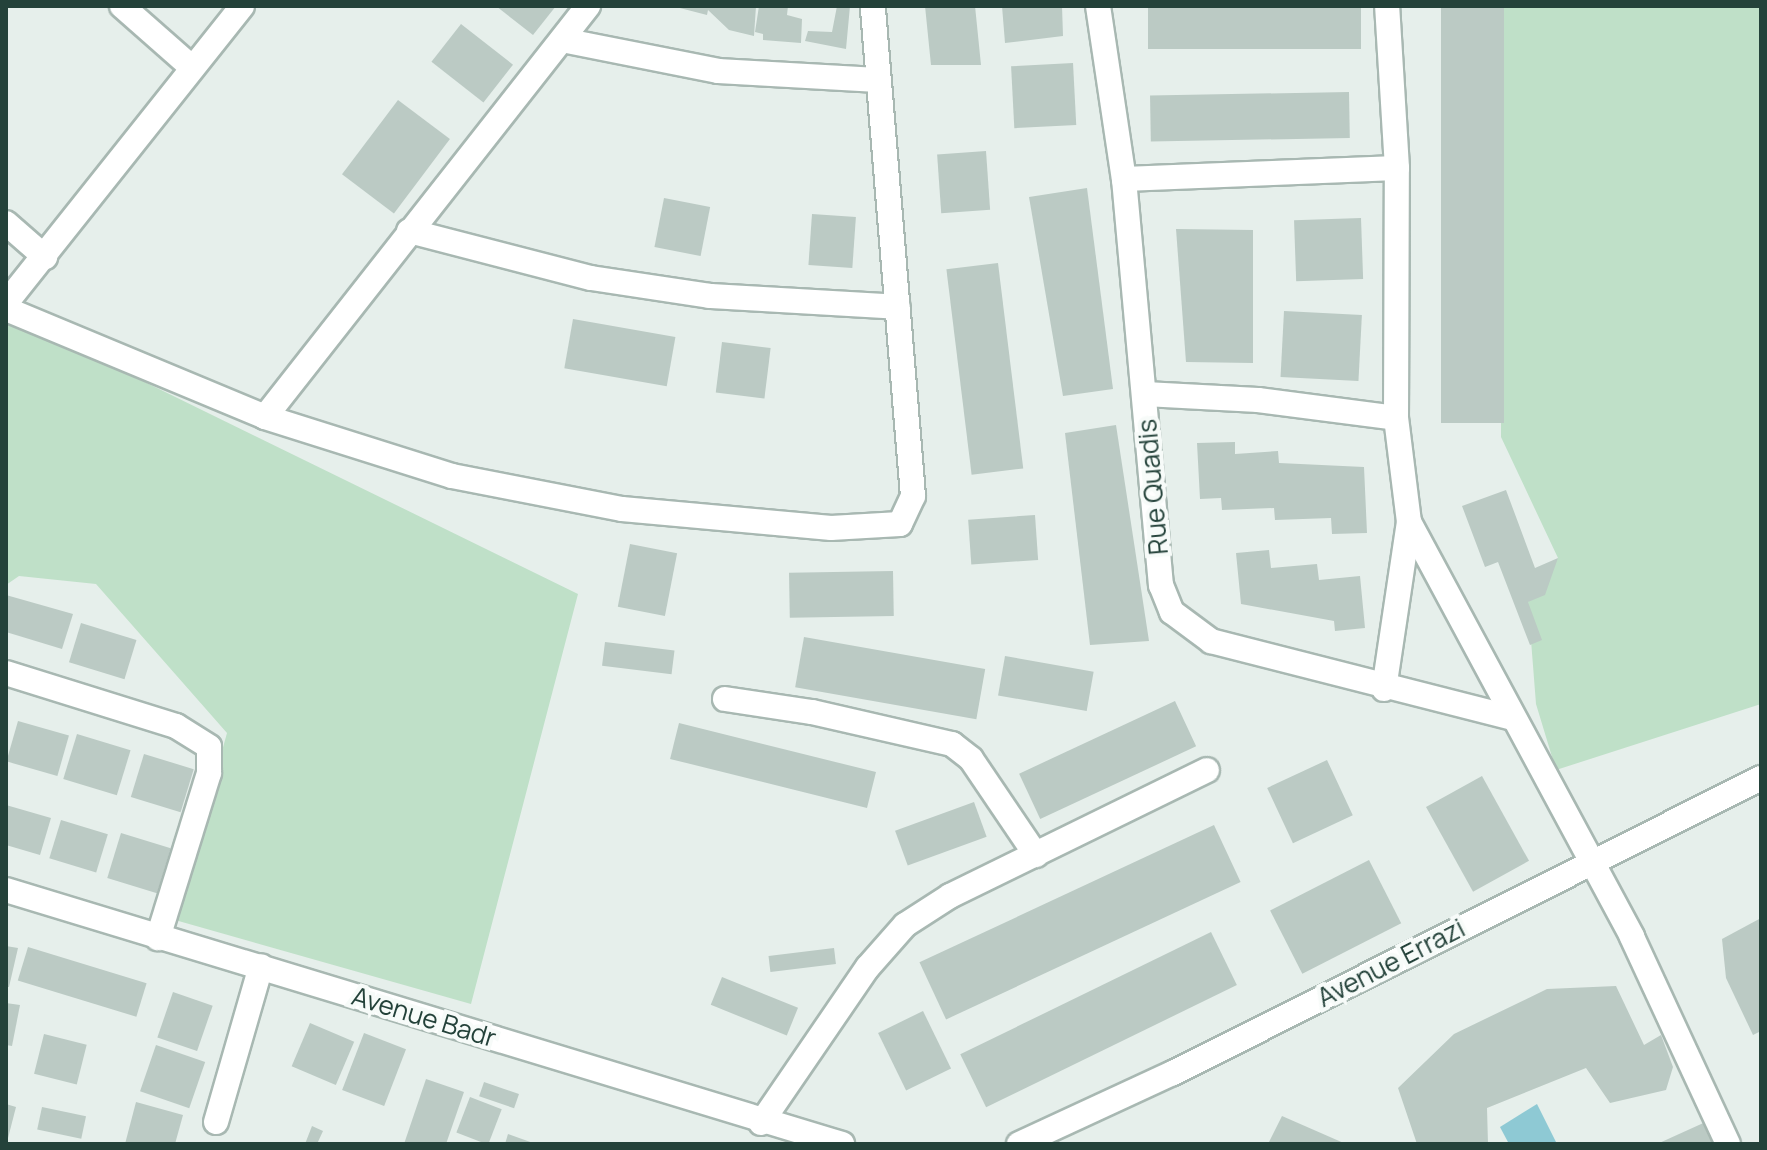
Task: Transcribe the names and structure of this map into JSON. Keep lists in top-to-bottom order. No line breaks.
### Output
{"streets":{"street":["Rue Quadis","Avenue Errazi","Avenue Badr"]}}
